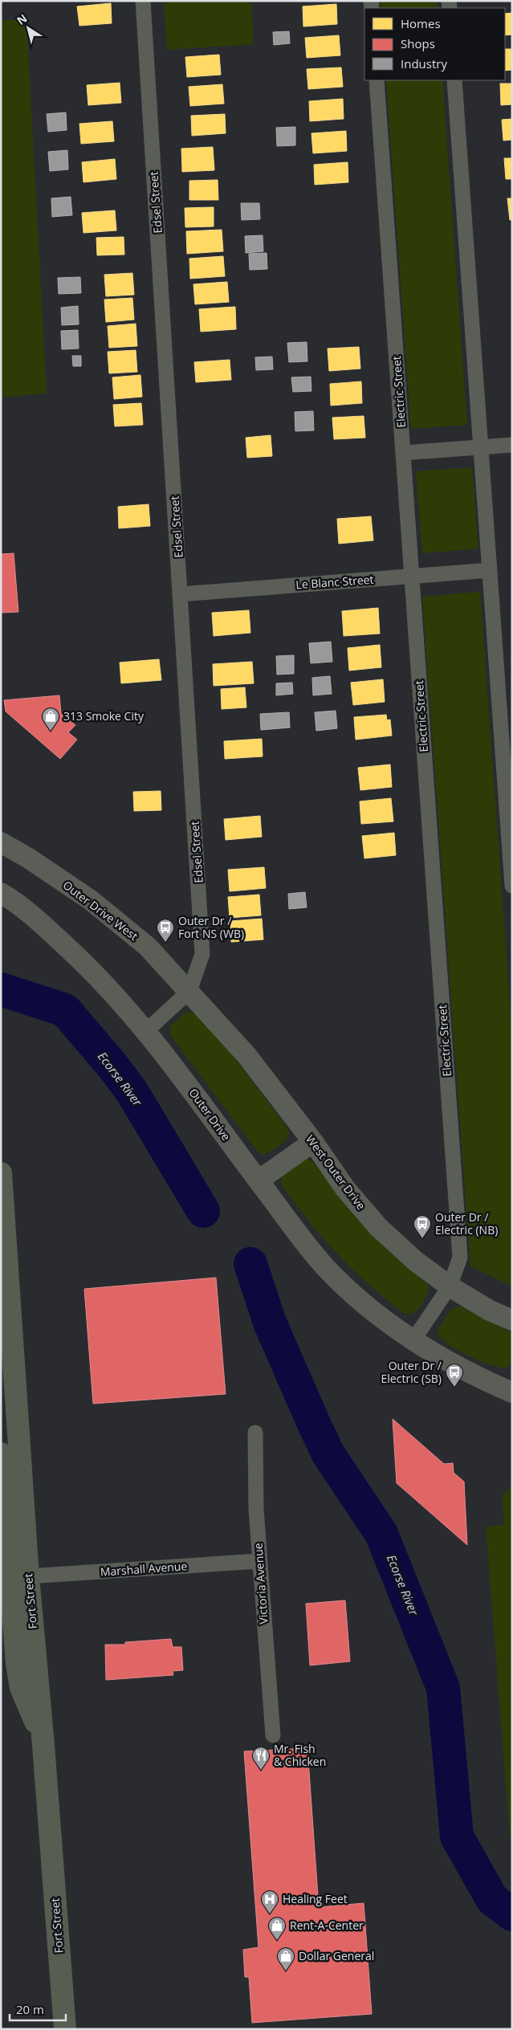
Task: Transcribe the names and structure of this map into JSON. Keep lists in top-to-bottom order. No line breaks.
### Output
{"streets":{"main road":["Outer Drive West","Outer Drive","West Outer Drive","Fort Street"],"street":["Edsel Street","Electric Street","Le Blanc Street","Marshall Avenue","Victoria Avenue"]},"crossings":[["Edsel Street","Le Blanc Street"],["Edsel Street","Outer Drive West"],["Edsel Street","Outer Drive"],["Edsel Street","West Outer Drive"],["Electric Street","Le Blanc Street"],["Electric Street","Outer Drive"],["Electric Street","West Outer Drive"],["Outer Drive West","West Outer Drive"],["Marshall Avenue","Victoria Avenue"],["Marshall Avenue","Fort Street"]],"water":["Ecorse River"],"places":{"shop":["313 Smoke City","Rent-A-Center","Dollar General"],"bus stop":["Outer Dr / Fort NS (WB)","Outer Dr / Electric (NB)","Outer Dr / Electric (SB)"],"restaurant":["Mr. Fish & Chicken"],"hospital":["Healing Feet"]},"legend":["Homes","Shops","Industry"],"scale_bar":"20 m","north":"top left"}
